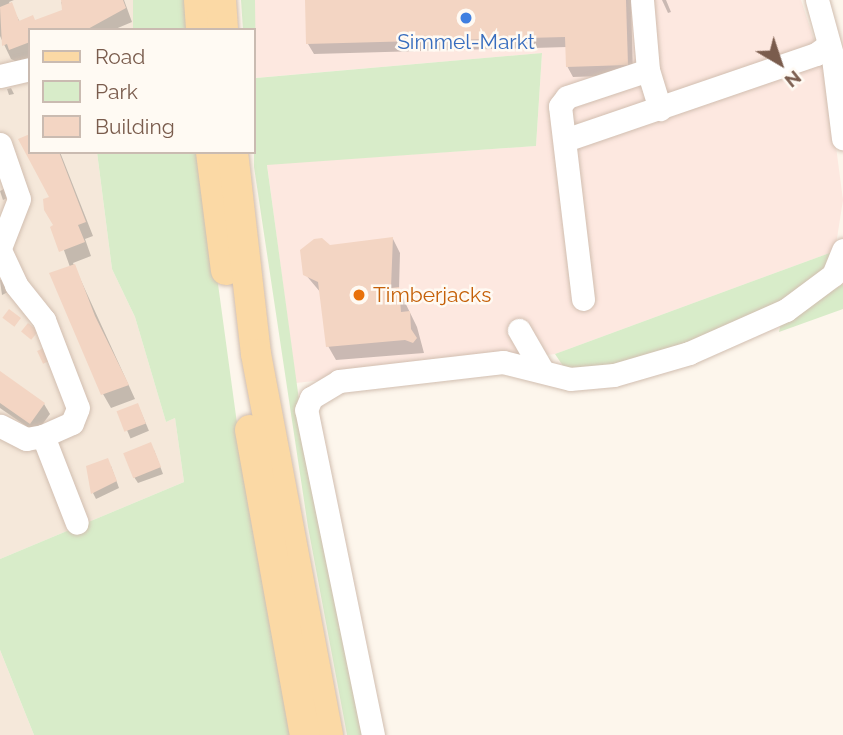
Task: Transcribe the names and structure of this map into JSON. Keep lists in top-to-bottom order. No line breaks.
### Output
{"places":["Simmel-Markt","Timberjacks"],"legend":["Road","Park","Building"],"north":"bottom right"}
